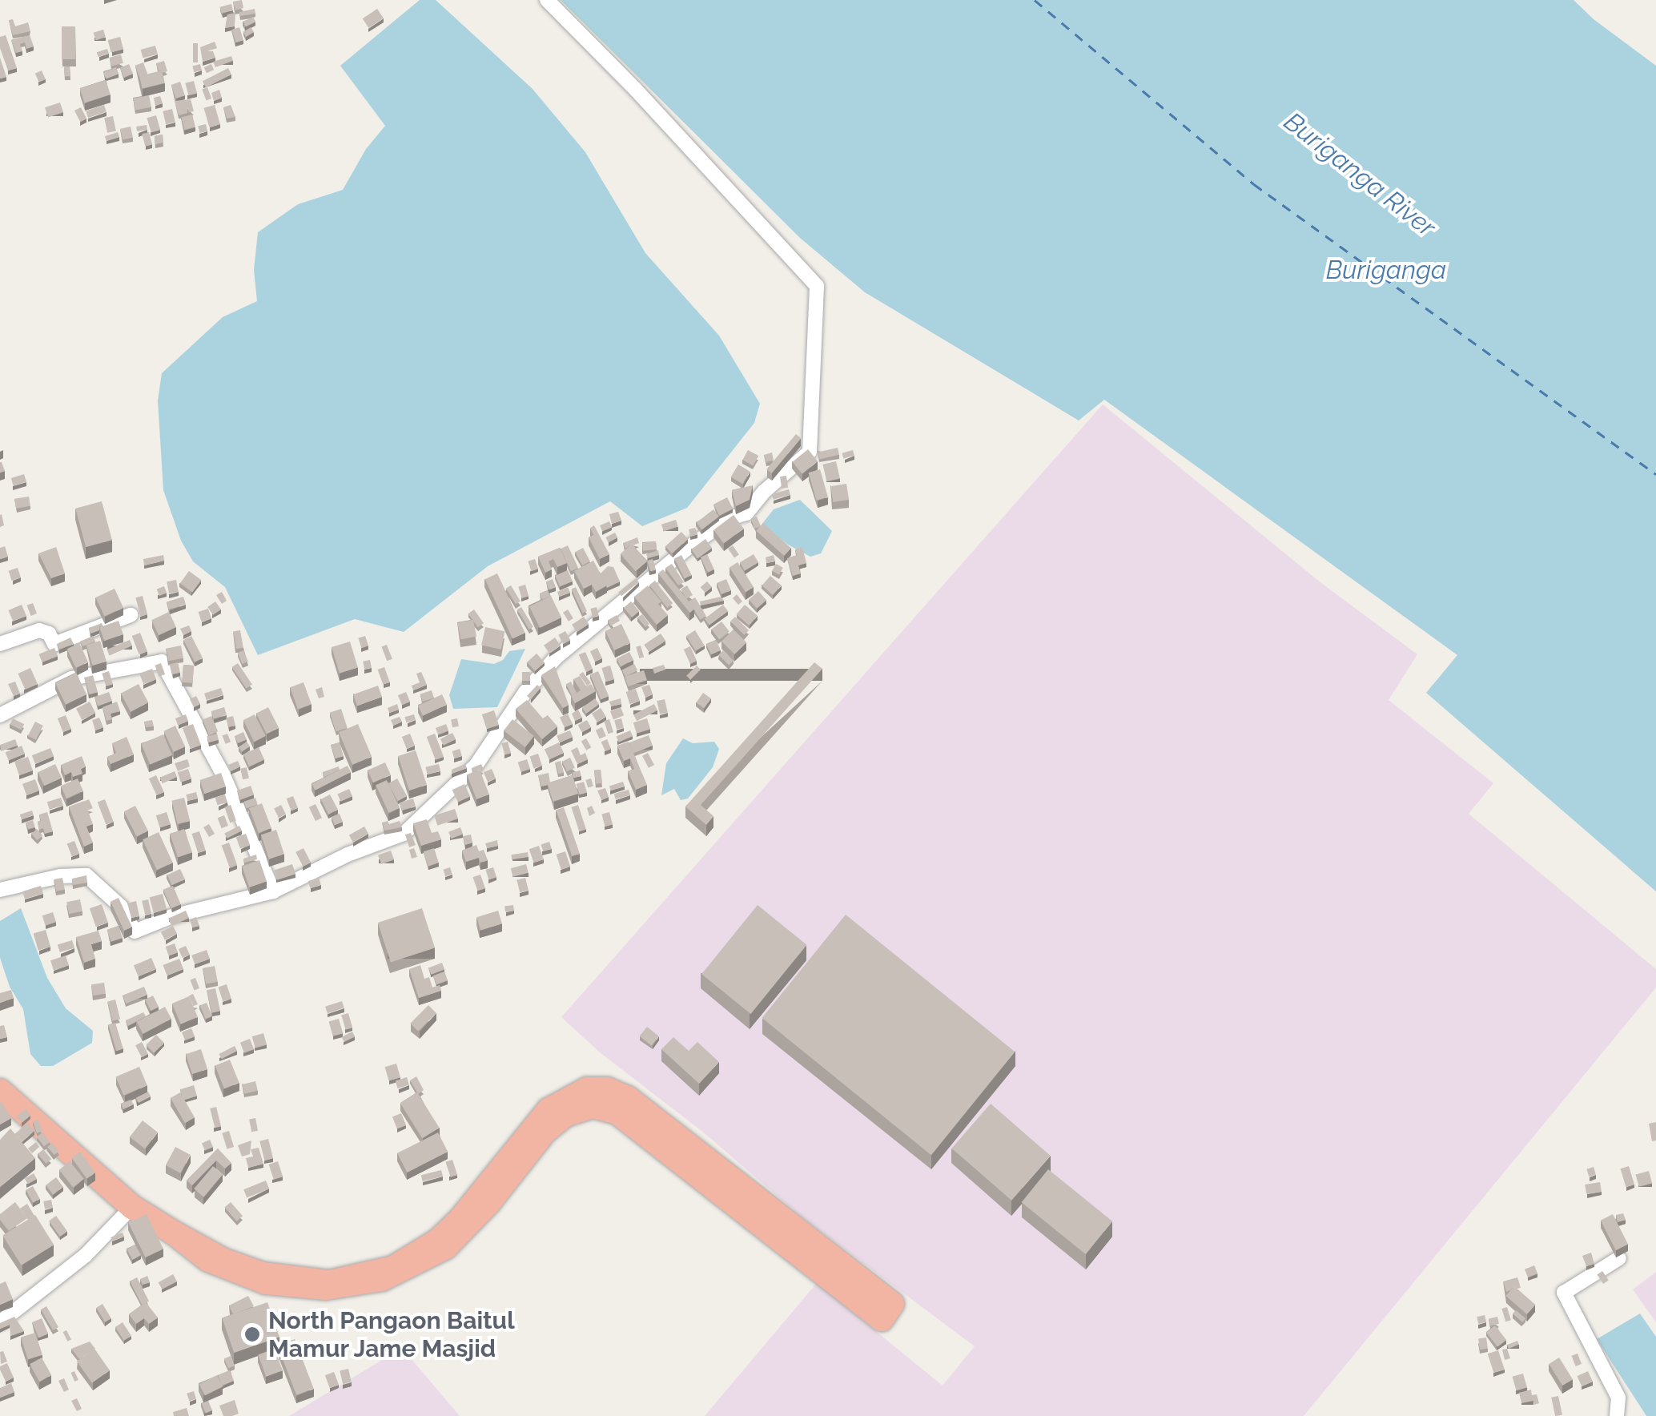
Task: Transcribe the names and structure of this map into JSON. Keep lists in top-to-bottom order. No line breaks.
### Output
{"water":["Buriganga River","Buriganga"],"places":["North Pangaon Baitul Mamur Jame Masjid"]}
